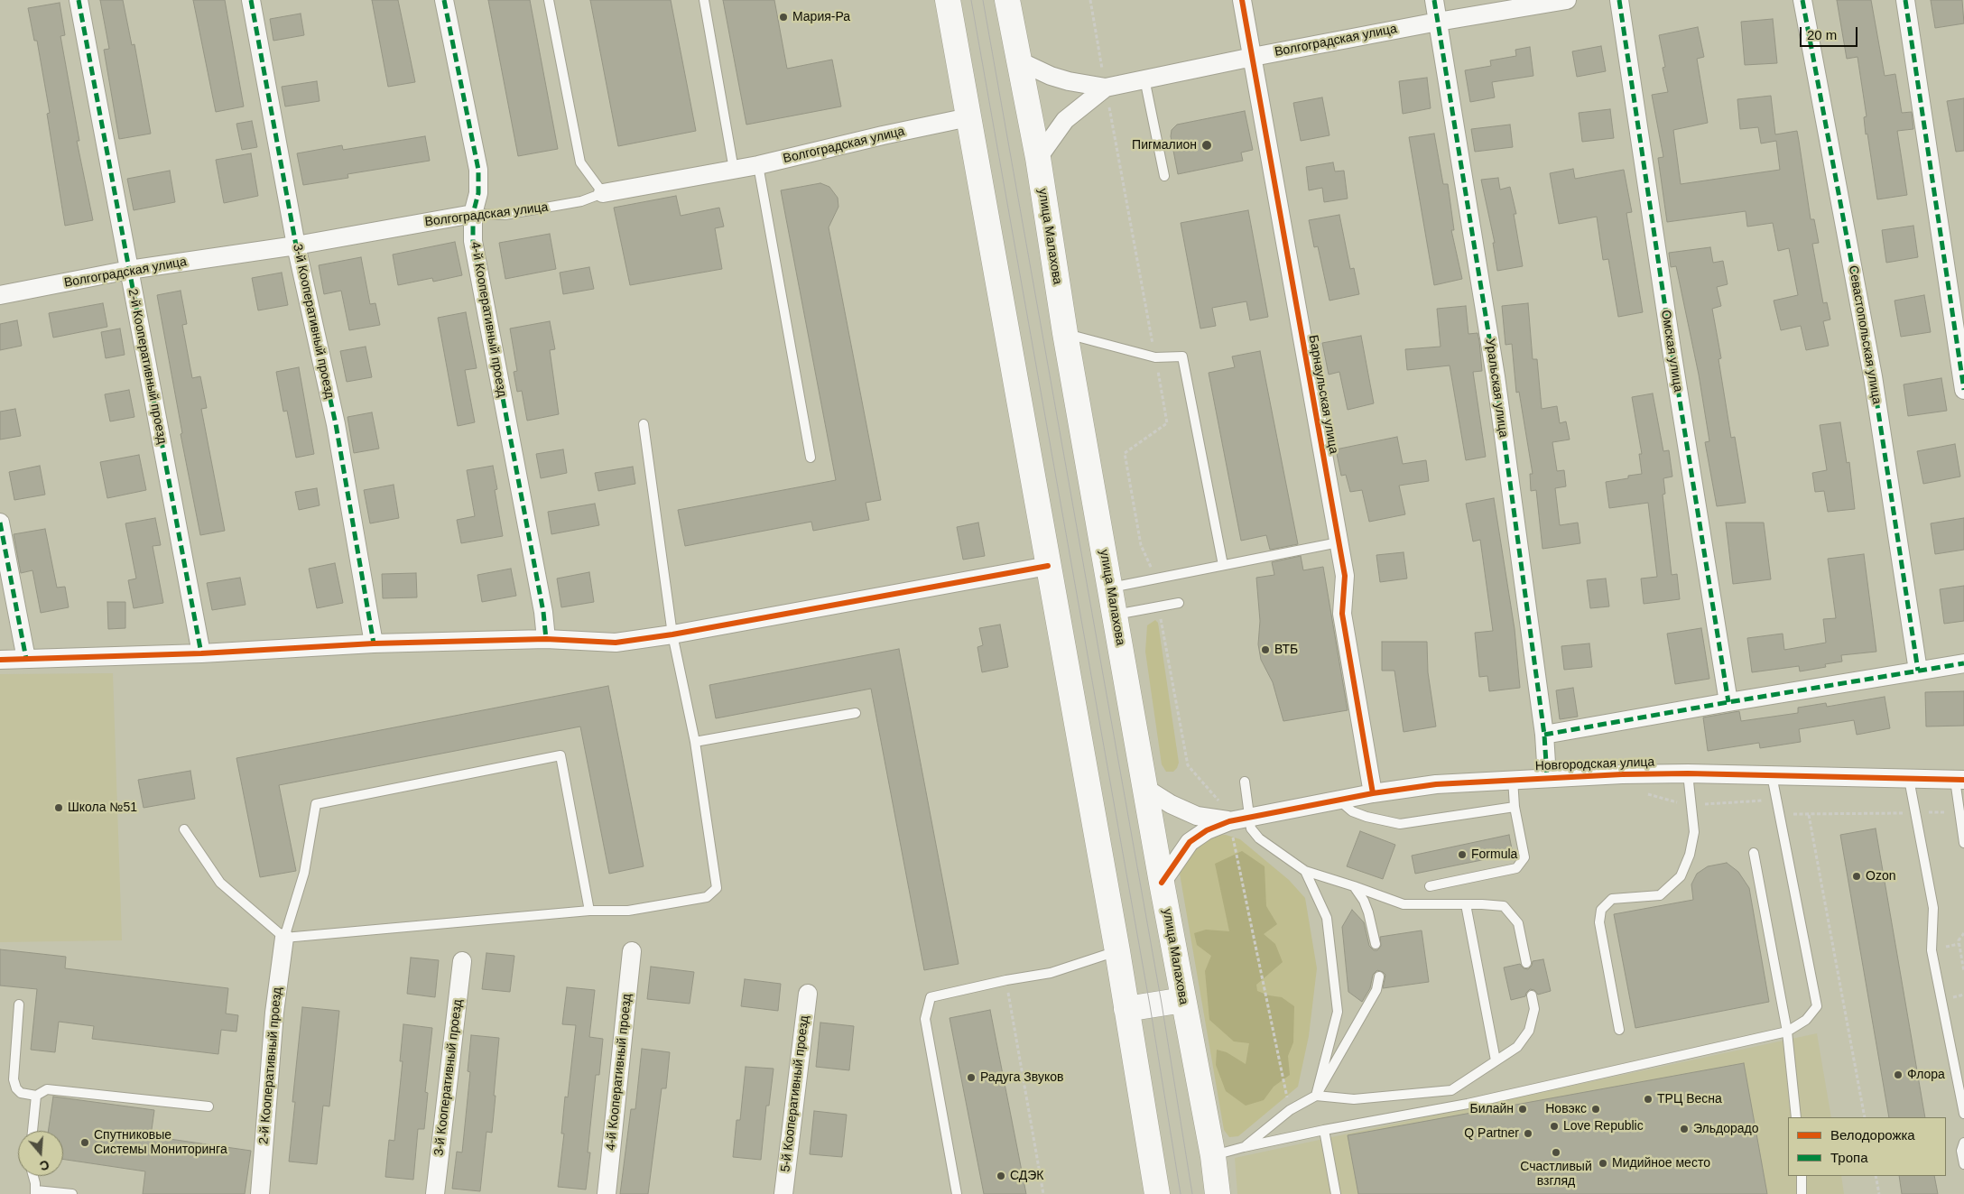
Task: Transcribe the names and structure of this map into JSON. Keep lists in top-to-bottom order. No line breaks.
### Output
{"streets":{"main road":["улица Малахова"],"street":["Волгоградская улица","4-й Кооперативный проезд","3-й Кооперативный проезд","Севастопольская улица","Омская улица","2-й Кооперативный проезд","Уральская улица","Барнаульская улица","Новгородская улица","5-й Кооперативный проезд"]},"crossings":[["Волгоградская улица","улица Малахова"],["Волгоградская улица","4-й Кооперативный проезд"],["Волгоградская улица","3-й Кооперативный проезд"],["Волгоградская улица","2-й Кооперативный проезд"],["Волгоградская улица","Уральская улица"],["Волгоградская улица","Барнаульская улица"],["Уральская улица","Новгородская улица"],["Барнаульская улица","Новгородская улица"]],"places":["Мария-Ра","Пигмалион","ВТБ","Школа №51","Formula","Ozon","Флора","Радуга Звуков","ТРЦ Весна","Билайн","Новэкс","Love Republic","Эльдорадо","Q Partner","Спутниковые Системы Мониторинга","Счастливый взгляд","Мидийное место","СДЭК"],"legend":["Велодорожка","Тропа"],"scale_bar":"20 m","north":"bottom"}
